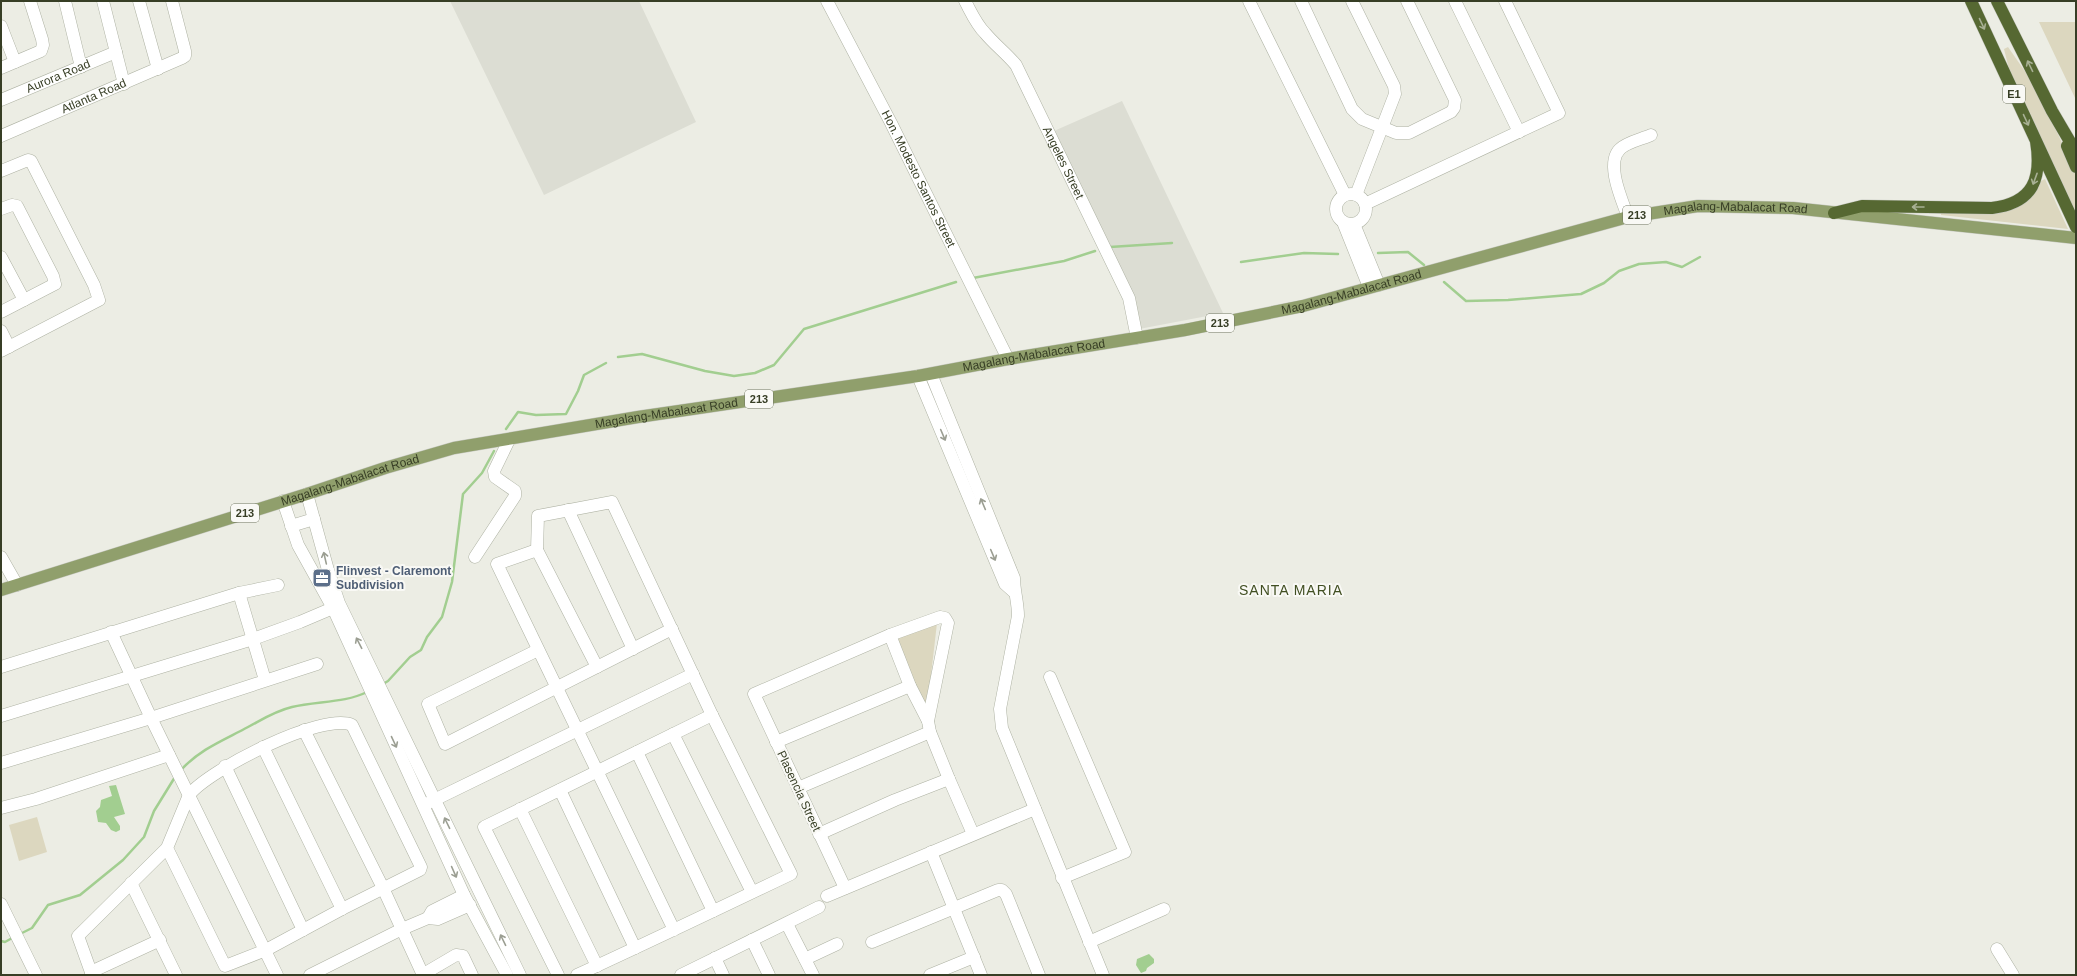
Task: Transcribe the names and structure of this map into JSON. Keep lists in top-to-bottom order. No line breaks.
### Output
{"streets":{"highway":["E1"],"main road":["Magalang-Mabalacat Road","213"],"street":["Aurora Road","Atlanta Road","Angeles Street","Hon. Modesto Santos Street","Plasencia Street"]},"crossings":[["Angeles Street","Magalang-Mabalacat Road"],["Hon. Modesto Santos Street","Magalang-Mabalacat Road"]],"districts":["SANTA MARIA"],"places":{"office":["Flinvest - Claremont Subdivision"]}}
